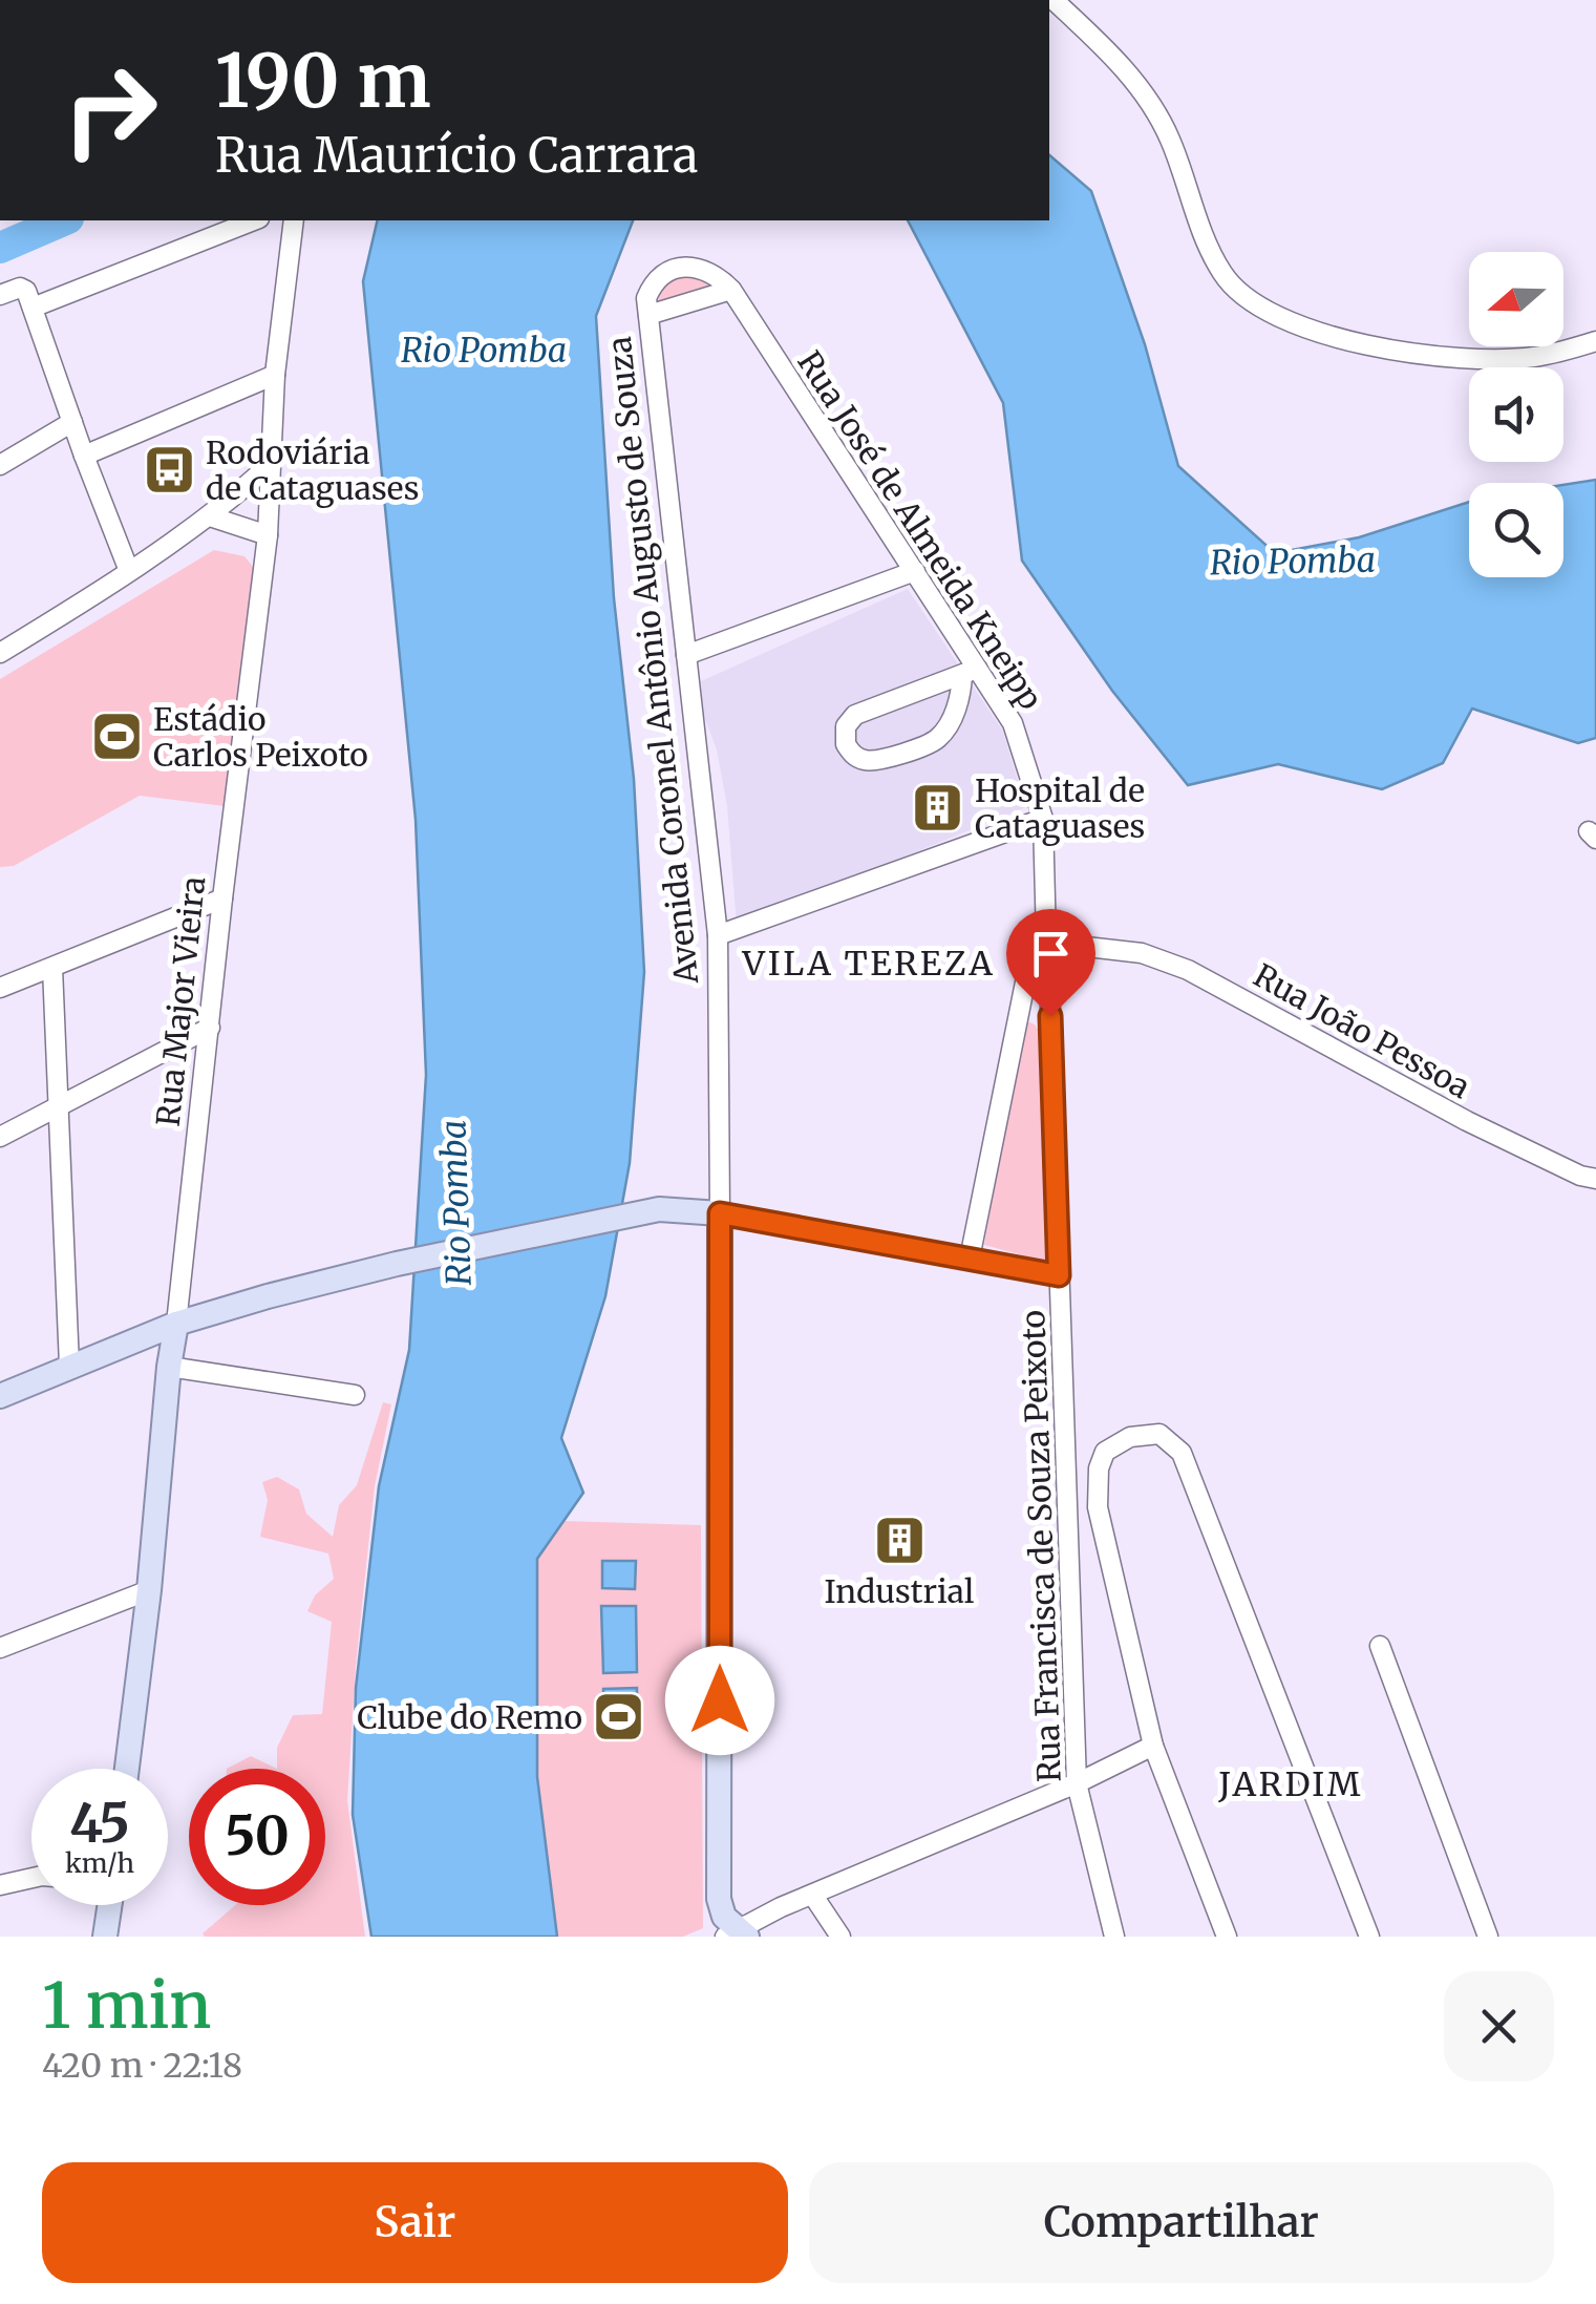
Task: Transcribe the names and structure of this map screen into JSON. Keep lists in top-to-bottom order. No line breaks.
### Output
{"streets":{"main road":["Avenida Coronel Antônio Augusto de Souza","Rua Major Vieira"],"street":["Rua José de Almeida Kneipp","Rua João Pessoa","Rua Francisca de Souza Peixoto"]},"crossings":[["Rua José de Almeida Kneipp","Avenida Coronel Antônio Augusto de Souza"],["Rua José de Almeida Kneipp","Rua João Pessoa"],["Rua José de Almeida Kneipp","Rua Francisca de Souza Peixoto"],["Rua João Pessoa","Rua Francisca de Souza Peixoto"]],"districts":["VILA TEREZA","JARDIM"],"water":["Rio Pomba"],"places":{"bus stop":["Rodoviária de Cataguases"],"sports":["Estádio Carlos Peixoto","Clube do Remo"],"building":["Hospital de Cataguases","Industrial"]},"north":"left","page":{"turn":["190 m","Rua Maurício Carrara"],"speed":"45 km/h","limit":"50","heading":["1 min","420 m · 22:18"],"buttons":["Sair","Compartilhar"]}}
